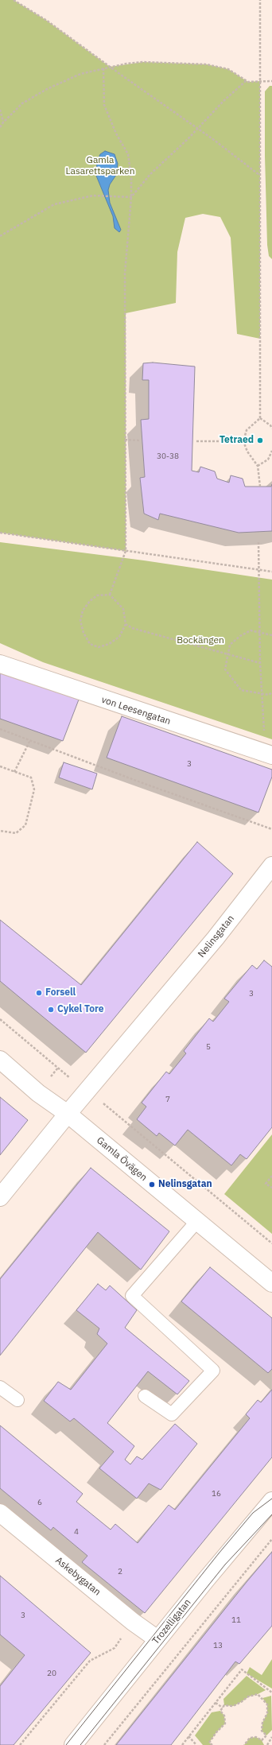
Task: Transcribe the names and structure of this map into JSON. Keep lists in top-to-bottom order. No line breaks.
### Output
{"streets":{"street":["von Leesengatan","Nelinsgatan","Gamla Övägen","Askebygatan","Trozelligatan"]},"crossings":[["Nelinsgatan","Gamla Övägen"],["Askebygatan","Trozelligatan"]],"parks":["Gamla Lasarettsparken","Bockängen"],"places":["Tetraed","Forsell","Cykel Tore","Nelinsgatan"],"house_numbers":["30-38","3","3","5","7","16","6","4","2","3","11","13","20"]}
